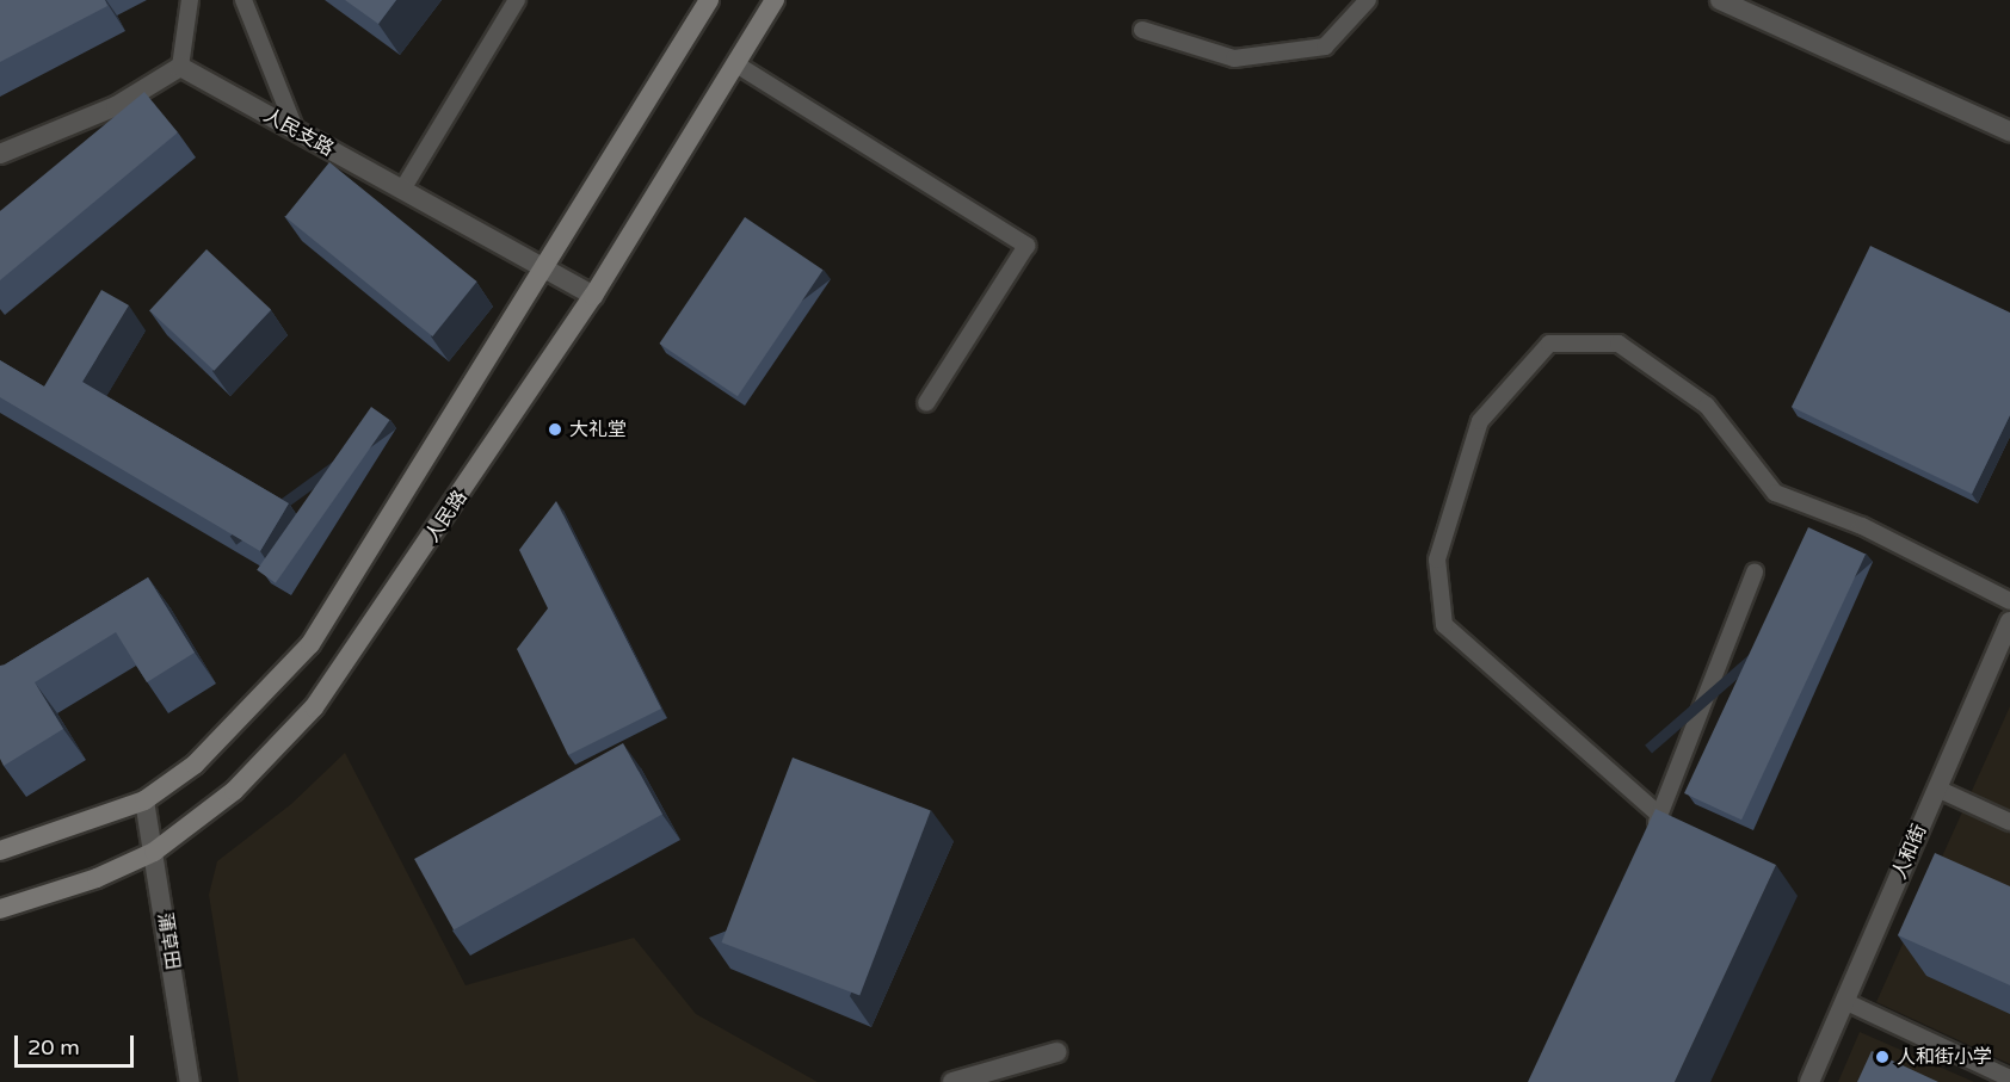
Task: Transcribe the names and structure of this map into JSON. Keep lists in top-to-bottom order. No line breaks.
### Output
{"streets":{"main road":["人民路"],"street":["人民支路","人和街","蒲草田"]},"crossings":[["人民支路","人民路"],["人民路","蒲草田"]],"places":["大礼堂","人和街小学"],"scale_bar":"20 m"}
